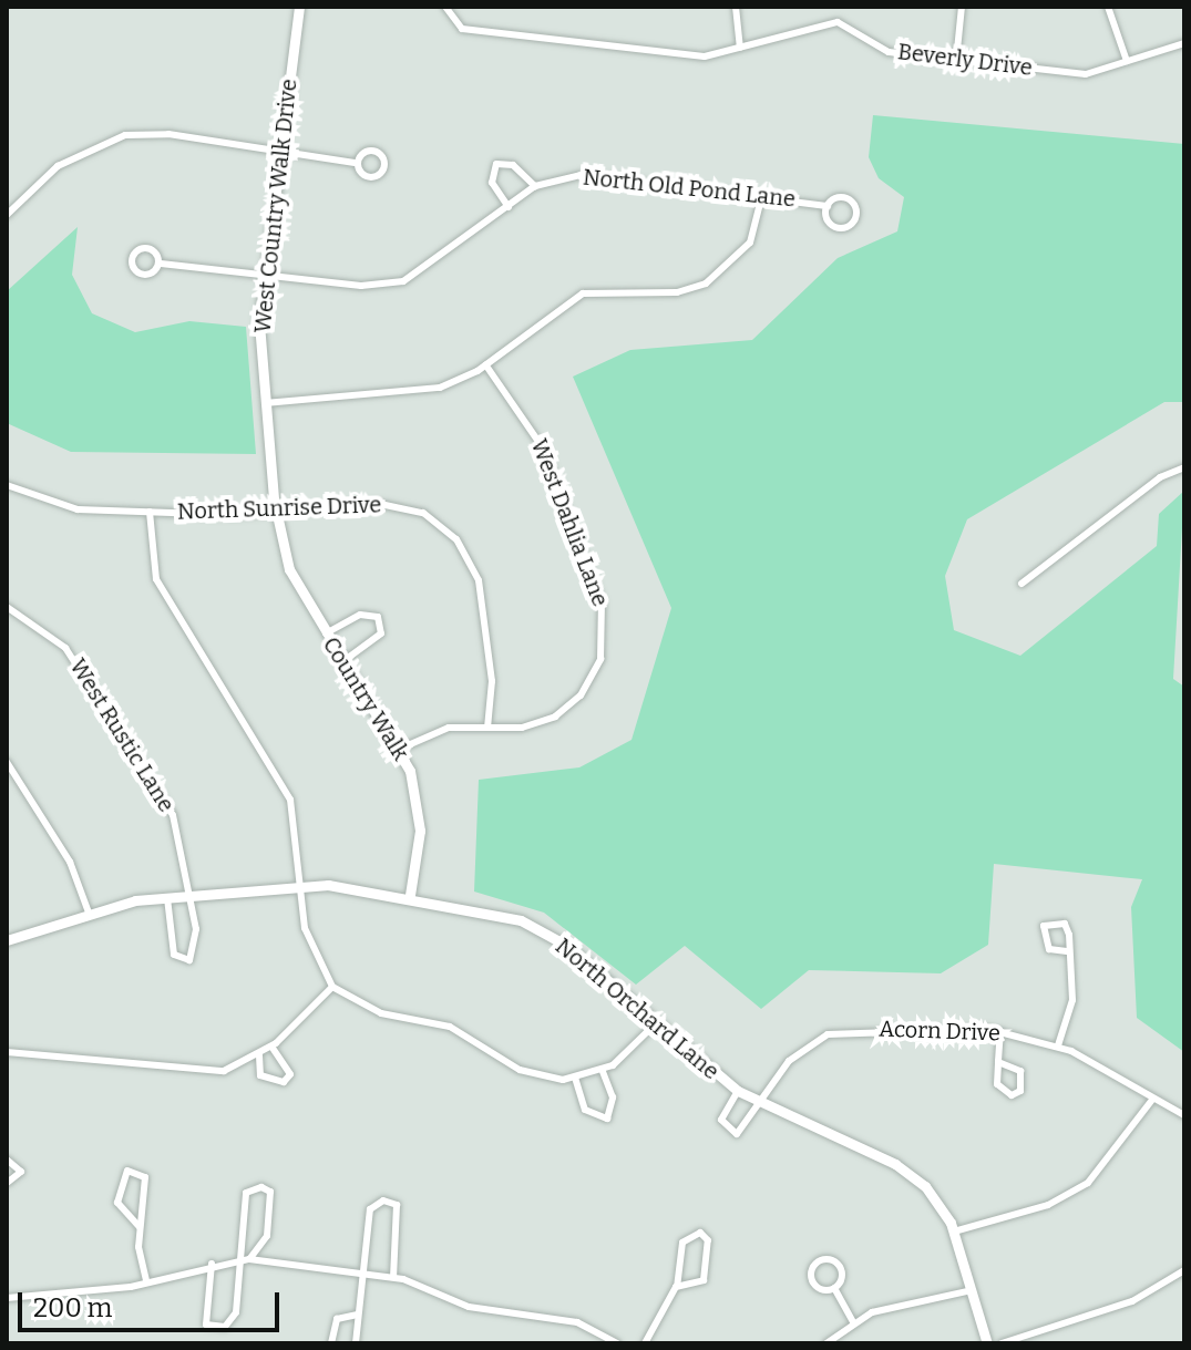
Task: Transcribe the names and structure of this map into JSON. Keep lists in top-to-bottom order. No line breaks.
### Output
{"streets":{"street":["Beverly Drive","North Old Pond Lane","West Country Walk Drive","North Sunrise Drive","West Dahlia Lane","Country Walk","West Rustic Lane","North Orchard Lane","Acorn Drive"]},"crossings":[["North Old Pond Lane","West Country Walk Drive"],["West Country Walk Drive","North Sunrise Drive"],["West Country Walk Drive","Country Walk"],["North Sunrise Drive","West Dahlia Lane"],["North Sunrise Drive","Country Walk"],["West Dahlia Lane","Country Walk"],["Country Walk","North Orchard Lane"],["West Rustic Lane","North Orchard Lane"],["North Orchard Lane","Acorn Drive"]],"scale_bar":"200 m"}
